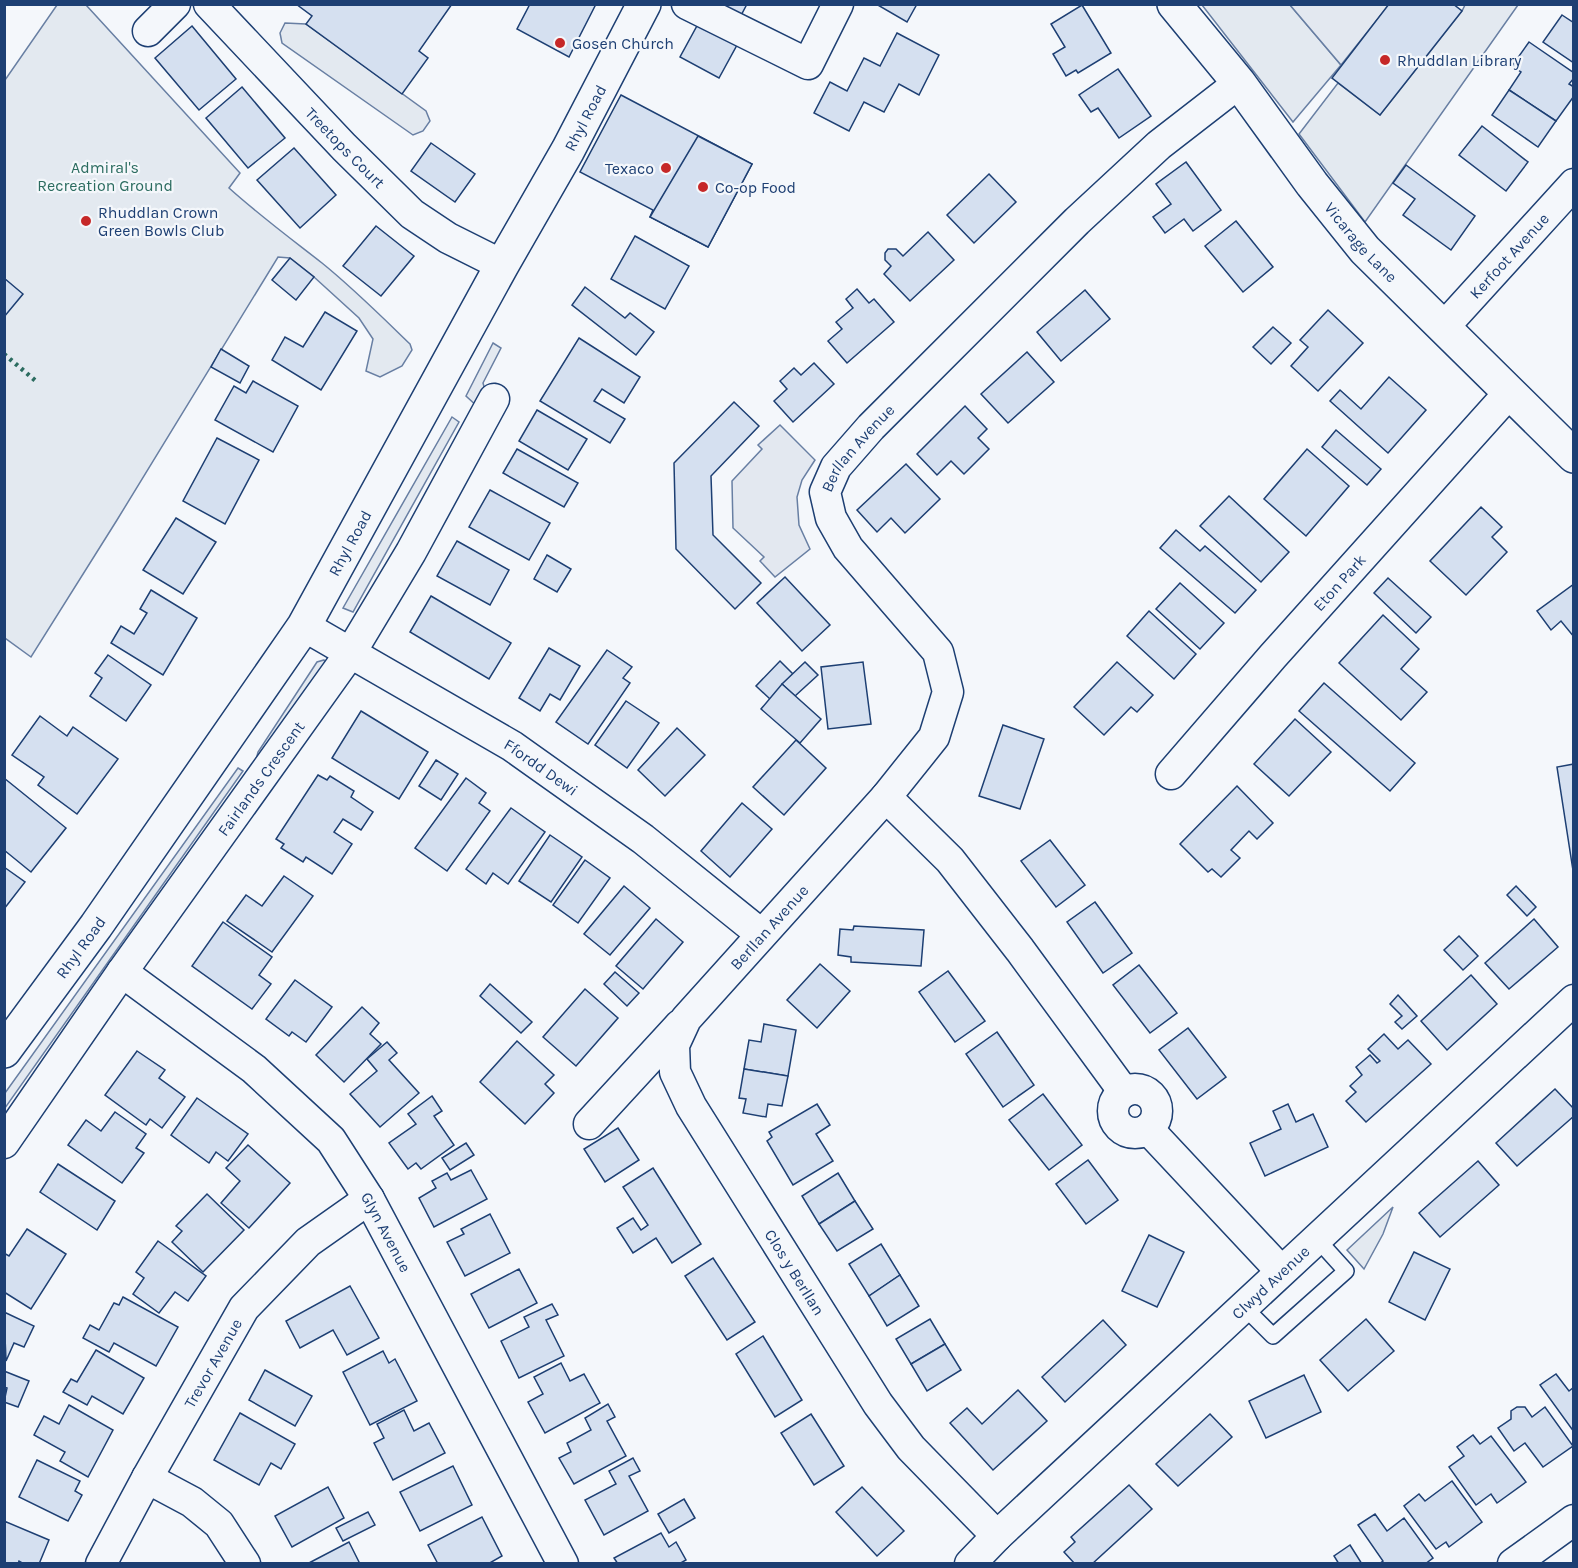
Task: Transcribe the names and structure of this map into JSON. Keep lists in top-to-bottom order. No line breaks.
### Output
{"streets":{"street":["Rhyl Road","Treetops Court","Vicarage Lane","Kerfoot Avenue","Berllan Avenue","Eton Park","Ffordd Dewi","Fairlands Crescent","Glyn Avenue","Clos y Berllan","Clwyd Avenue","Trevor Avenue"]},"crossings":[["Rhyl Road","Treetops Court"],["Rhyl Road","Ffordd Dewi"],["Vicarage Lane","Kerfoot Avenue"],["Vicarage Lane","Berllan Avenue"],["Vicarage Lane","Eton Park"],["Berllan Avenue","Ffordd Dewi"],["Berllan Avenue","Clos y Berllan"],["Ffordd Dewi","Fairlands Crescent"],["Fairlands Crescent","Glyn Avenue"],["Glyn Avenue","Trevor Avenue"],["Clos y Berllan","Clwyd Avenue"]],"parks":["Admiral's Recreation Ground"],"places":["Gosen Church","Rhuddlan Library","Texaco","Co-op Food","Rhuddlan Crown Green Bowls Club"]}
